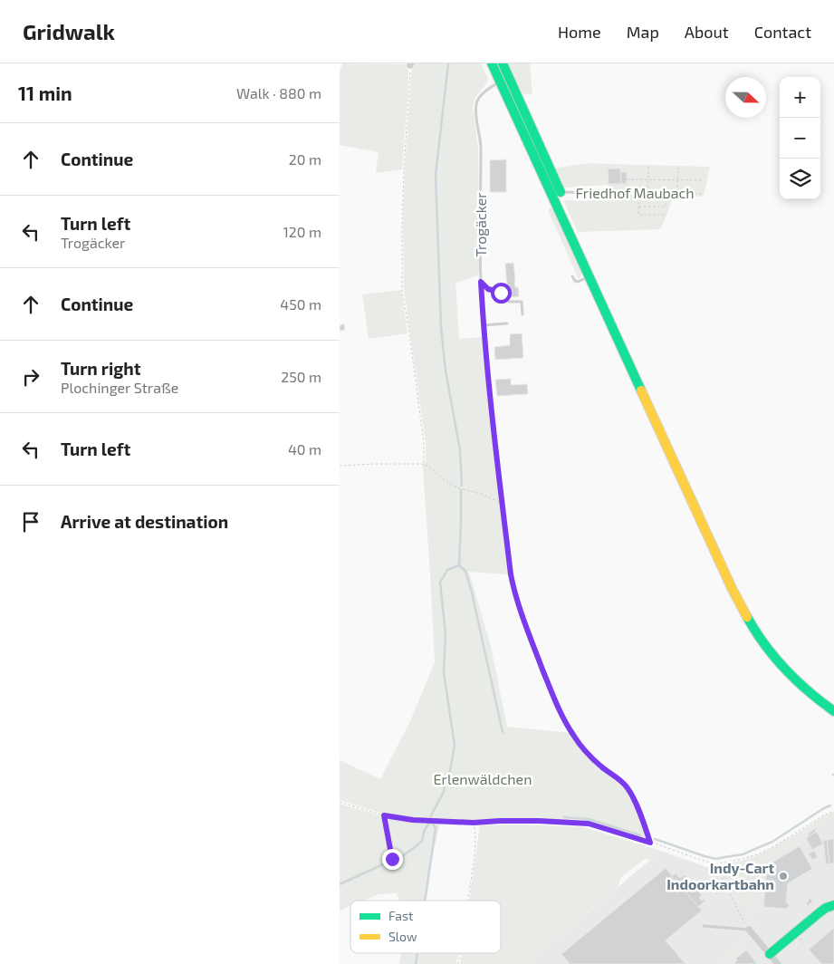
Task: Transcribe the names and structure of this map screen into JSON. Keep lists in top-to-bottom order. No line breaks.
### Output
{"streets":{"lane":["Trogäcker"]},"parks":["Friedhof Maubach","Erlenwäldchen"],"places":["Indy-Cart Indoorkartbahn"],"legend":["Fast","Slow"],"north":"right","page":{"header":"Gridwalk","nav":["Home","Map","About","Contact"],"heading":["11 min","Walk · 880 m"],"map_buttons":["+","−"],"list":[["Continue","20 m"],["Turn left","Trogäcker","120 m"],["Continue","450 m"],["Turn right","Plochinger Straße","250 m"],["Turn left","40 m"],"Arrive at destination"]}}
